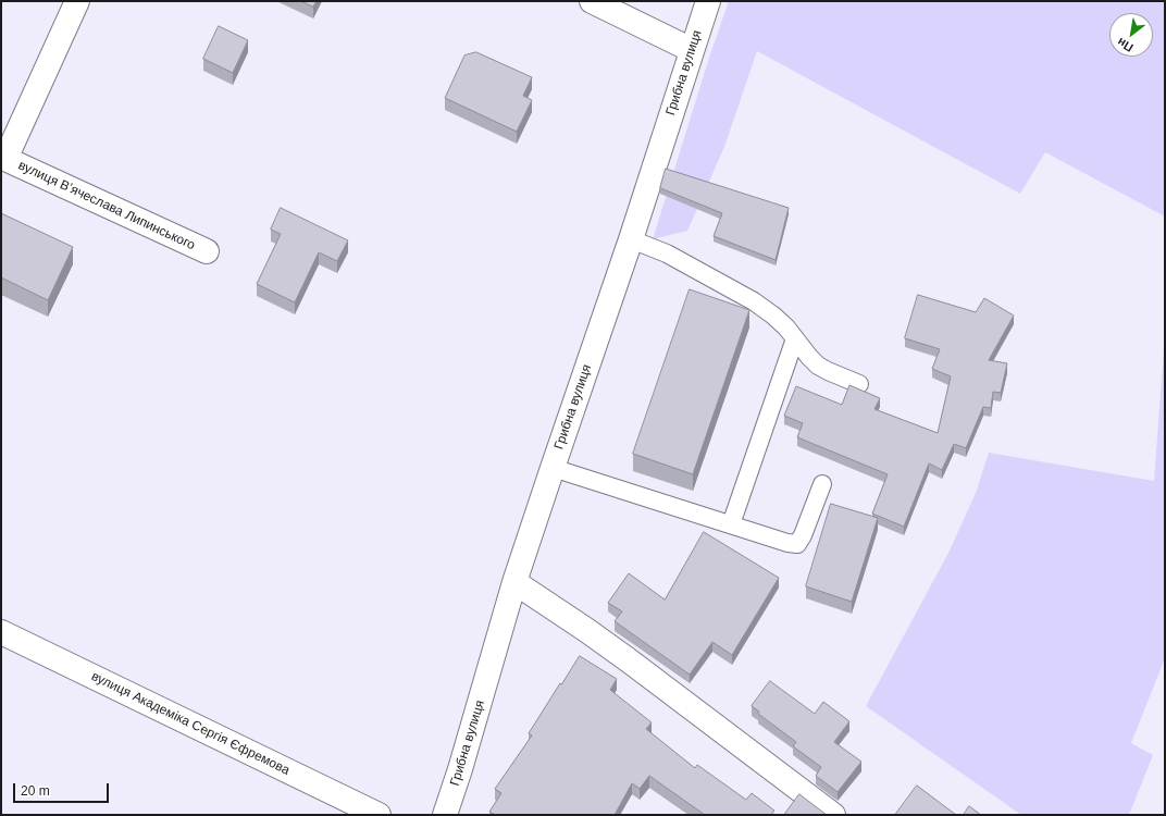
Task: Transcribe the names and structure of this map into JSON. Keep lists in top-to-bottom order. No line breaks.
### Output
{"streets":{"street":["Грибна вулиця","вулиця Вʼячеслава Липинського","вулиця Академіка Сергія Єфремова"]},"scale_bar":"20 m","north":"bottom left"}
